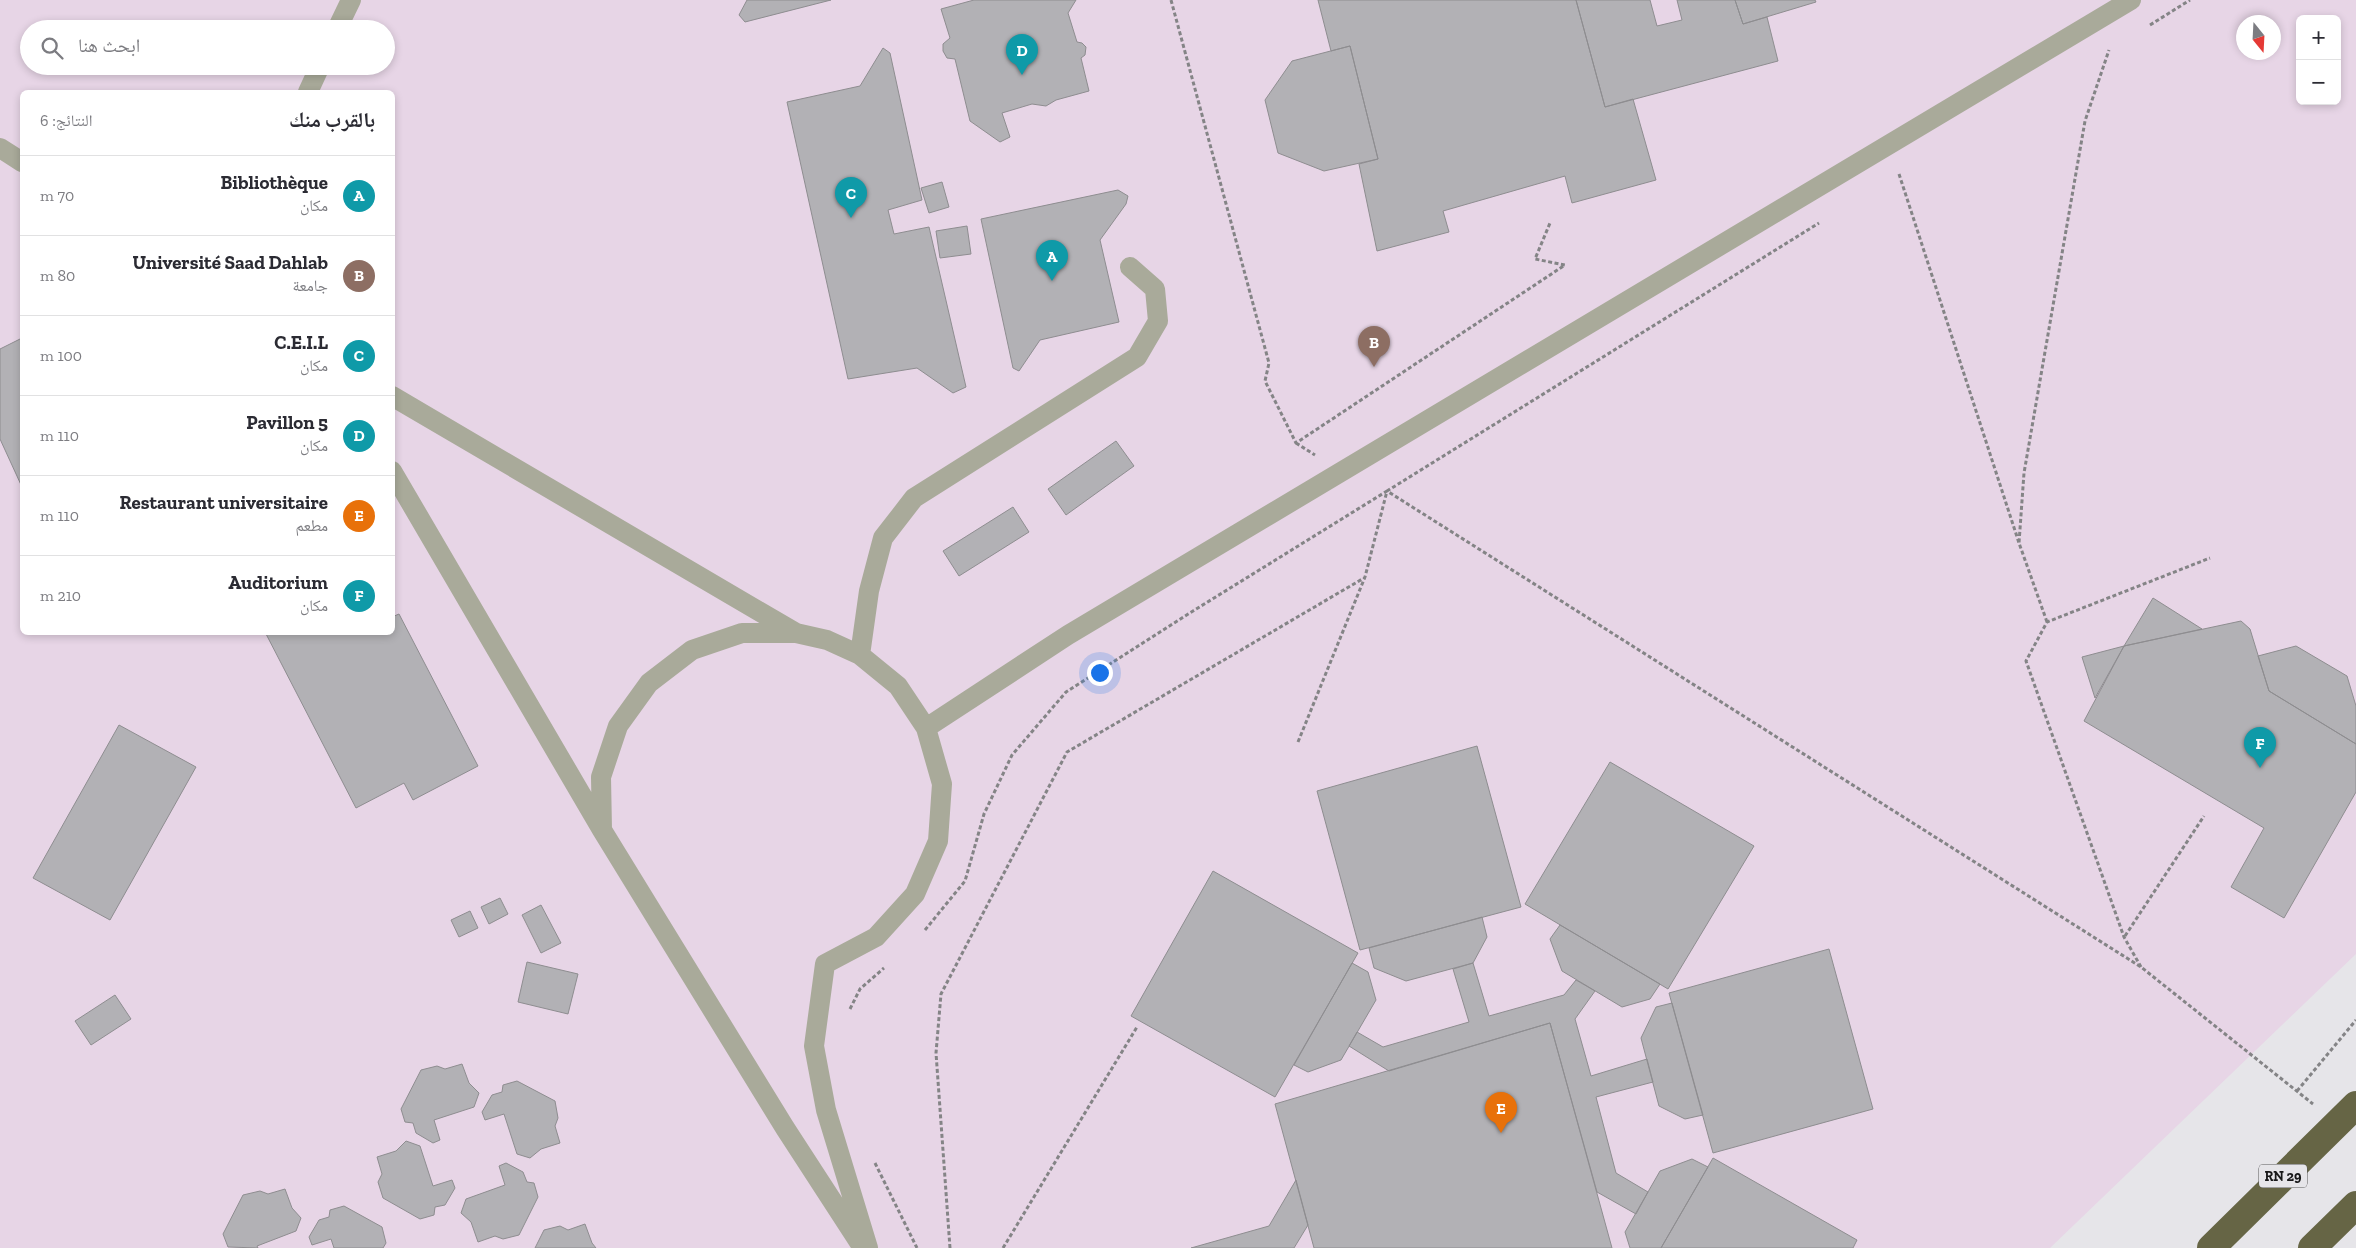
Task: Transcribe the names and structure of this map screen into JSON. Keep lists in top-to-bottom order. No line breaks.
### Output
{"streets":{"highway":["RN 29"]},"north":"bottom","page":{"map_buttons":["+","−"],"search":"ابحث هنا","pins":["D","C","A","B","F","E"],"heading":["بالقرب منك","النتائج: 6"],"list":[{"mark":"A","name":"Bibliothèque","note":"مكان","value":"70 m"},{"mark":"B","name":"Université Saad Dahlab","note":"جامعة","value":"80 m"},{"mark":"C","name":"C.E.I.L","note":"مكان","value":"100 m"},{"mark":"D","name":"Pavillon 5","note":"مكان","value":"110 m"},{"mark":"E","name":"Restaurant universitaire","note":"مطعم","value":"110 m"},{"mark":"F","name":"Auditorium","note":"مكان","value":"210 m"}]}}
